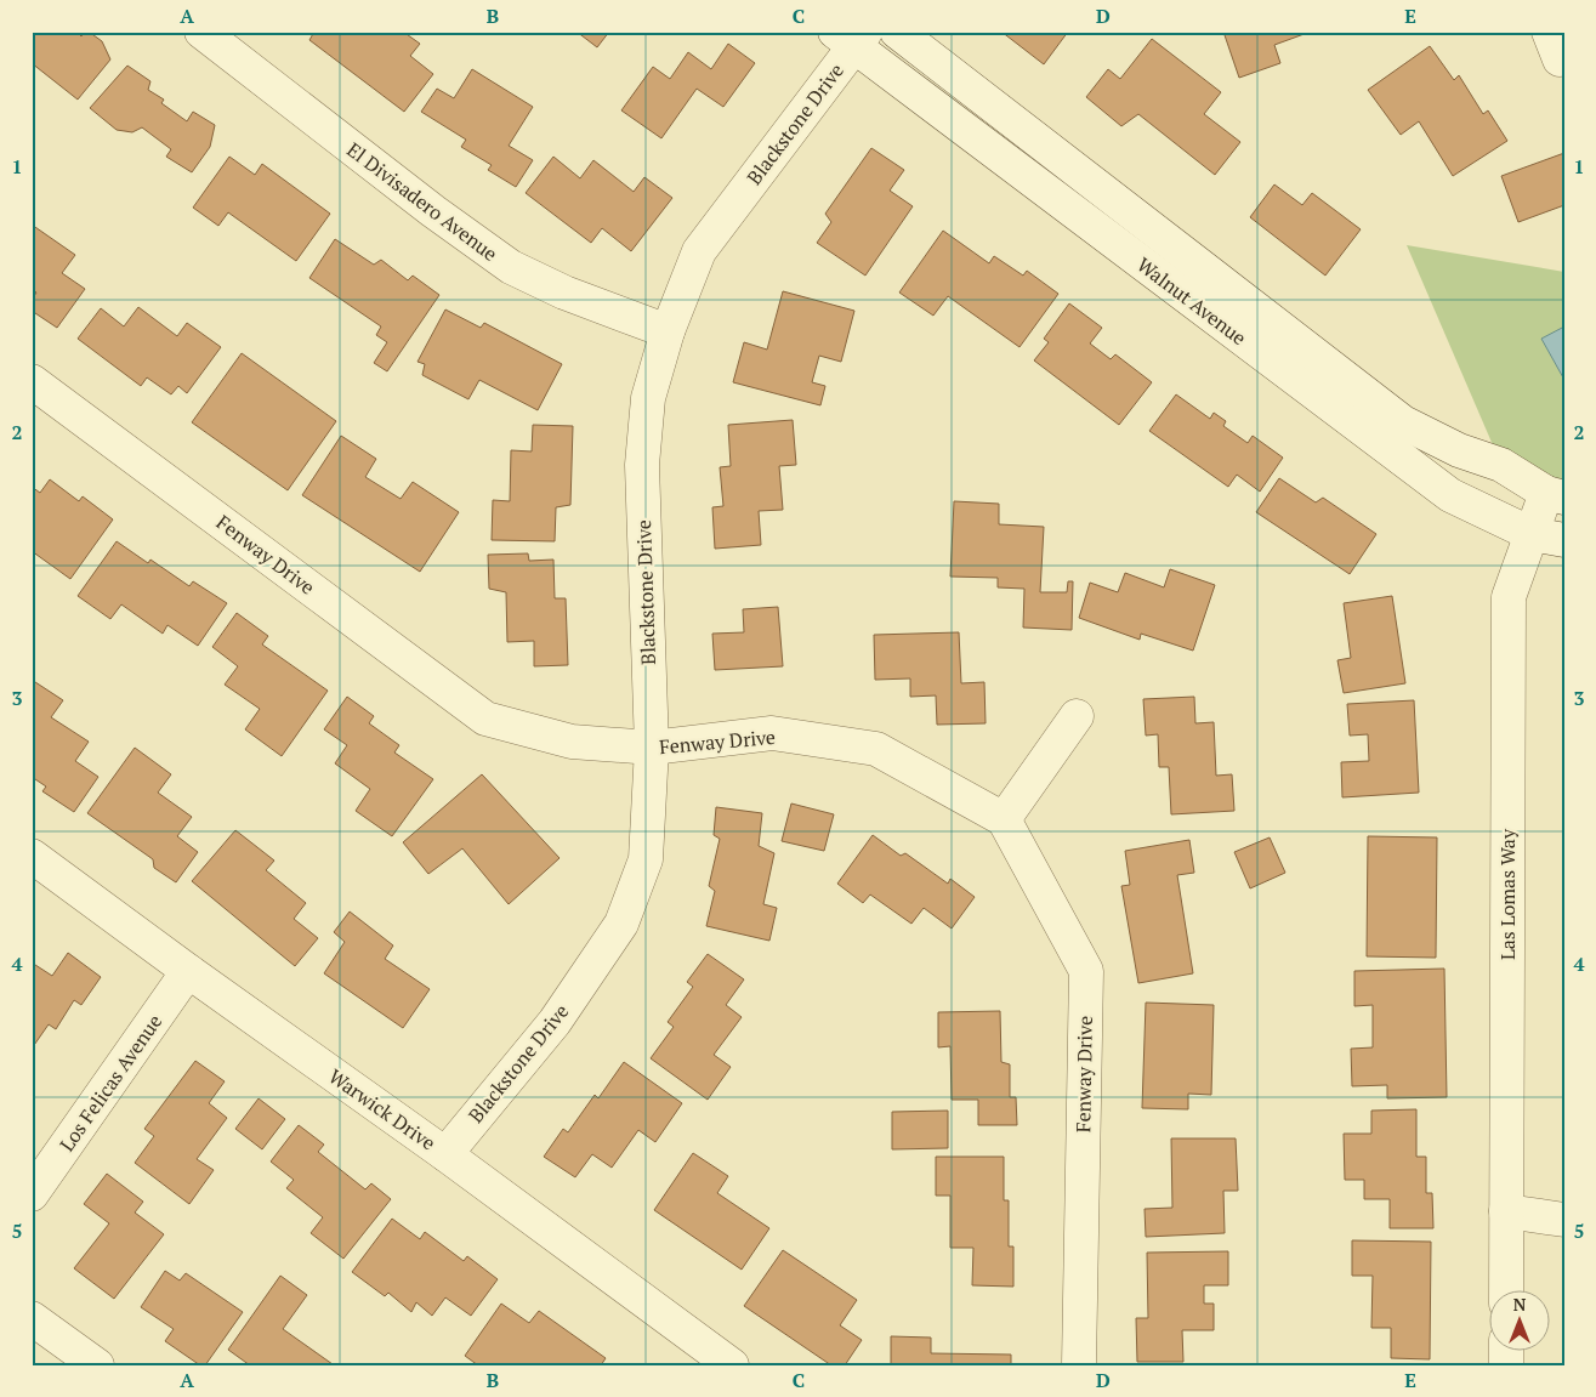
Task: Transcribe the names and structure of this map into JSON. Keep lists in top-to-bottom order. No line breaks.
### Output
{"streets":{"street":["Blackstone Drive","El Divisadero Avenue","Walnut Avenue","Fenway Drive","Las Lomas Way","Los Felicas Avenue","Warwick Drive"]},"crossings":[["Blackstone Drive","El Divisadero Avenue"],["Blackstone Drive","Walnut Avenue"],["Blackstone Drive","Fenway Drive"],["Blackstone Drive","Warwick Drive"],["Walnut Avenue","Las Lomas Way"],["Los Felicas Avenue","Warwick Drive"]],"north":"top","grid":{"columns":["A","B","C","D","E"],"rows":["1","2","3","4","5"]}}
